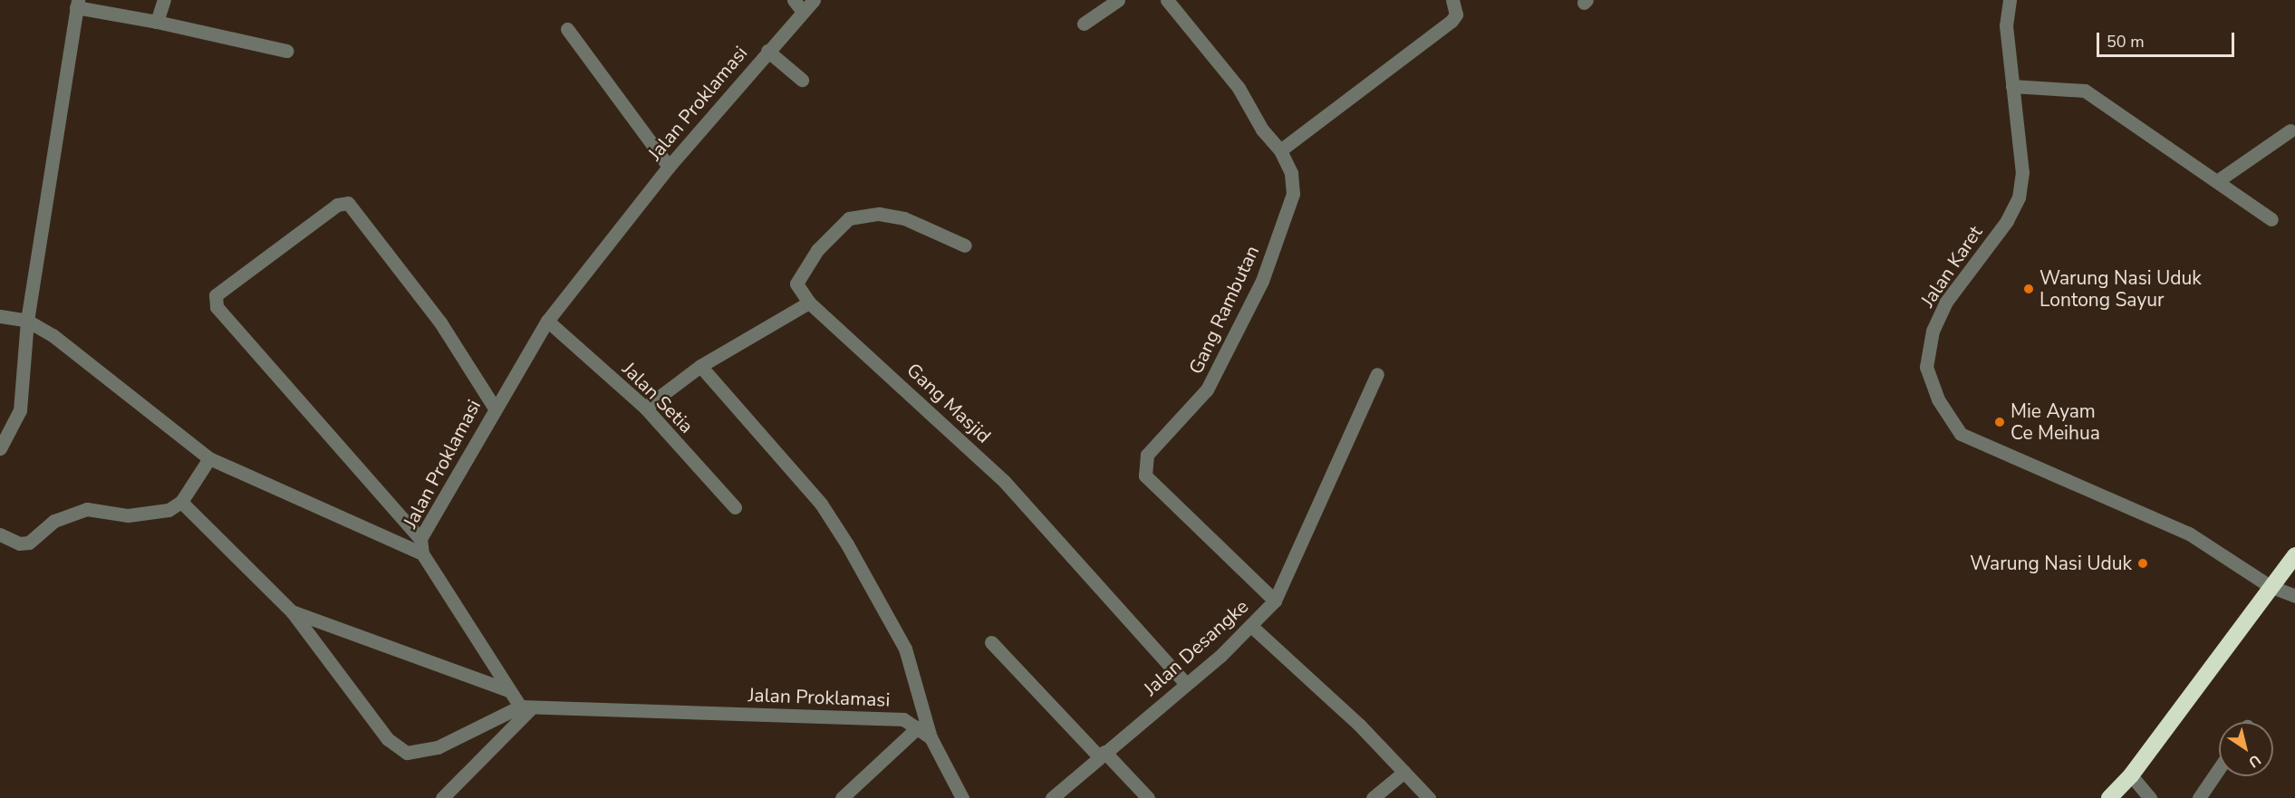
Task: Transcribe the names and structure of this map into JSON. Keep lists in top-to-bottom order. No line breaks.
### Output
{"streets":{"street":["Jalan Proklamasi","Jalan Karet","Gang Rambutan","Jalan Setia","Gang Masjid","Jalan Desangke"]},"crossings":[["Jalan Proklamasi","Jalan Setia"],["Gang Rambutan","Jalan Desangke"],["Gang Masjid","Jalan Desangke"]],"places":["Warung Nasi Uduk Lontong Sayur","Mie Ayam Ce Meihua","Warung Nasi Uduk"],"scale_bar":"50 m","north":"bottom right"}
